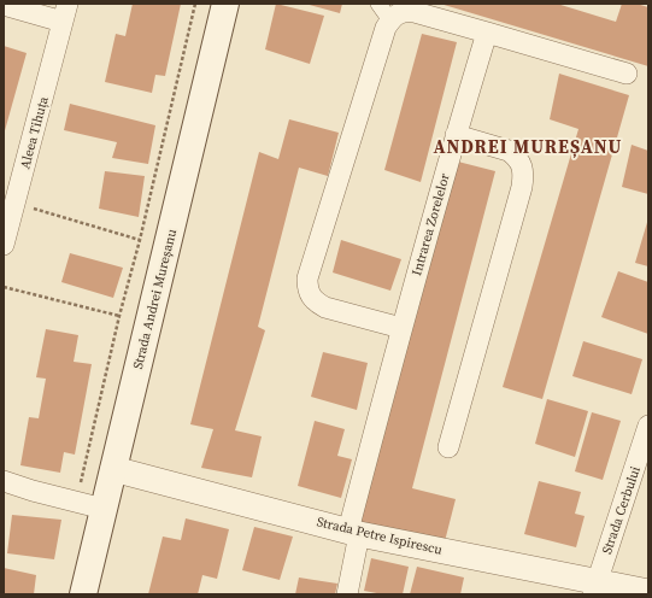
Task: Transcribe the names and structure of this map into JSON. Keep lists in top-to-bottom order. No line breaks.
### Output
{"streets":{"main road":["Strada Andrei Mureșanu"],"street":["Aleea Tihuța","Intrarea Zorelelor","Strada Cerbului","Strada Petre Ispirescu"]},"crossings":[["Intrarea Zorelelor","Strada Petre Ispirescu"],["Strada Andrei Mureșanu","Strada Petre Ispirescu"],["Strada Cerbului","Strada Petre Ispirescu"]],"districts":["ANDREI MUREȘANU"]}
